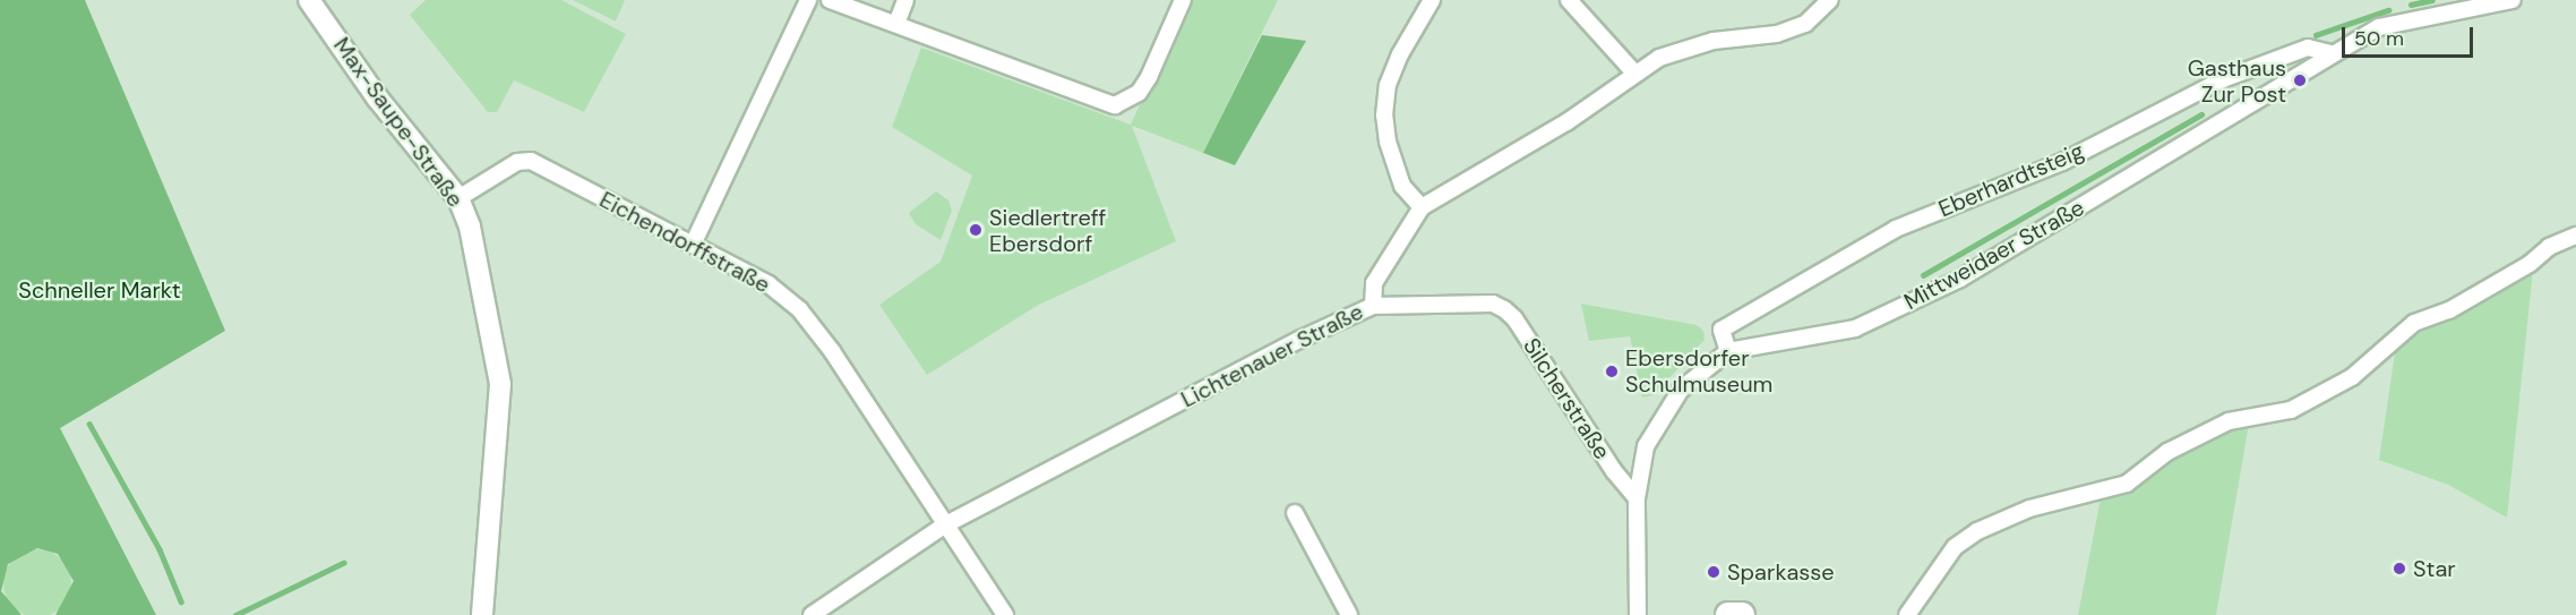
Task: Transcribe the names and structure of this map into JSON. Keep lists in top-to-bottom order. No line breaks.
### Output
{"streets":{"street":["Max-Saupe-Straße","Eberhardtsteig","Eichendorffstraße","Mittweidaer Straße","Lichtenauer Straße","Silcherstraße"]},"crossings":[["Max-Saupe-Straße","Eichendorffstraße"],["Eberhardtsteig","Mittweidaer Straße"],["Eichendorffstraße","Lichtenauer Straße"],["Lichtenauer Straße","Silcherstraße"]],"parks":["Schneller Markt"],"places":["Gasthaus Zur Post","Siedlertreff Ebersdorf","Ebersdorfer Schulmuseum","Star","Sparkasse"],"scale_bar":"50 m"}
